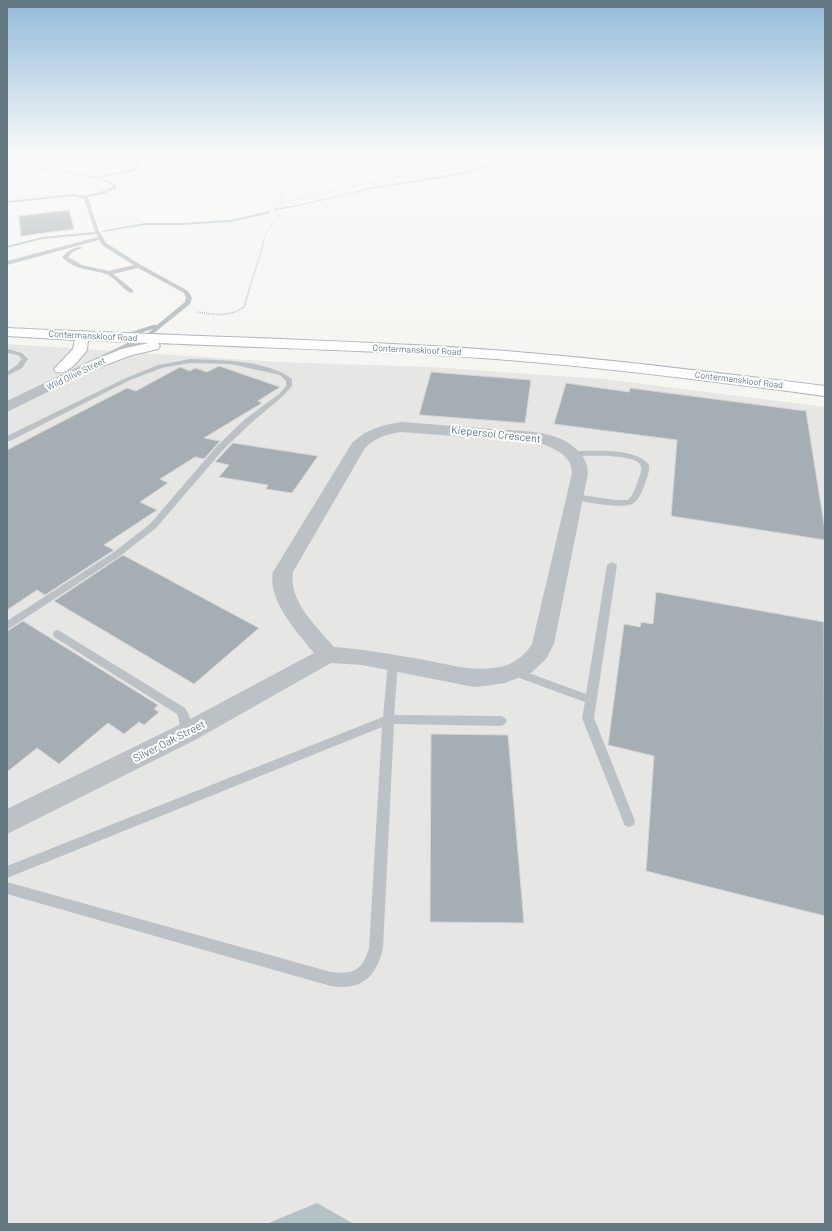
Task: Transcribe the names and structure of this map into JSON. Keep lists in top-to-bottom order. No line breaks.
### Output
{"streets":{"street":["Contermanskloof Road","Wild Olive Street","Kiepersol Crescent","Silver Oak Street"]},"crossings":[["Contermanskloof Road","Wild Olive Street"],["Kiepersol Crescent","Silver Oak Street"]]}
